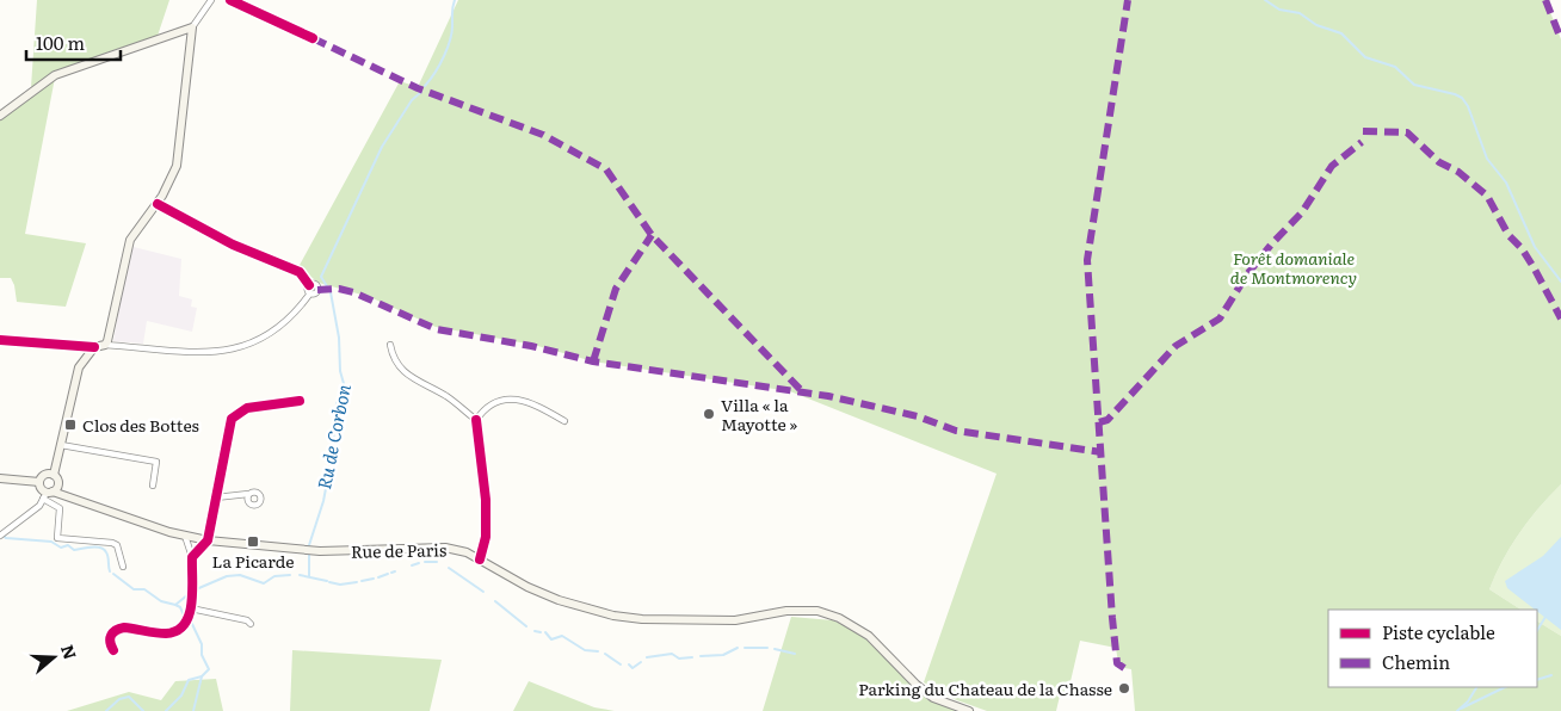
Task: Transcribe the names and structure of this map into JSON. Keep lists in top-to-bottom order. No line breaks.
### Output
{"streets":{"main road":["Rue de Paris"]},"water":["Ru de Corbon"],"parks":["Forêt domaniale de Montmorency"],"places":{"other":["Villa « la Mayotte »","Parking du Chateau de la Chasse"],"transit":["Clos des Bottes","La Picarde"]},"legend":["Piste cyclable","Chemin"],"scale_bar":"100 m","north":"right"}
